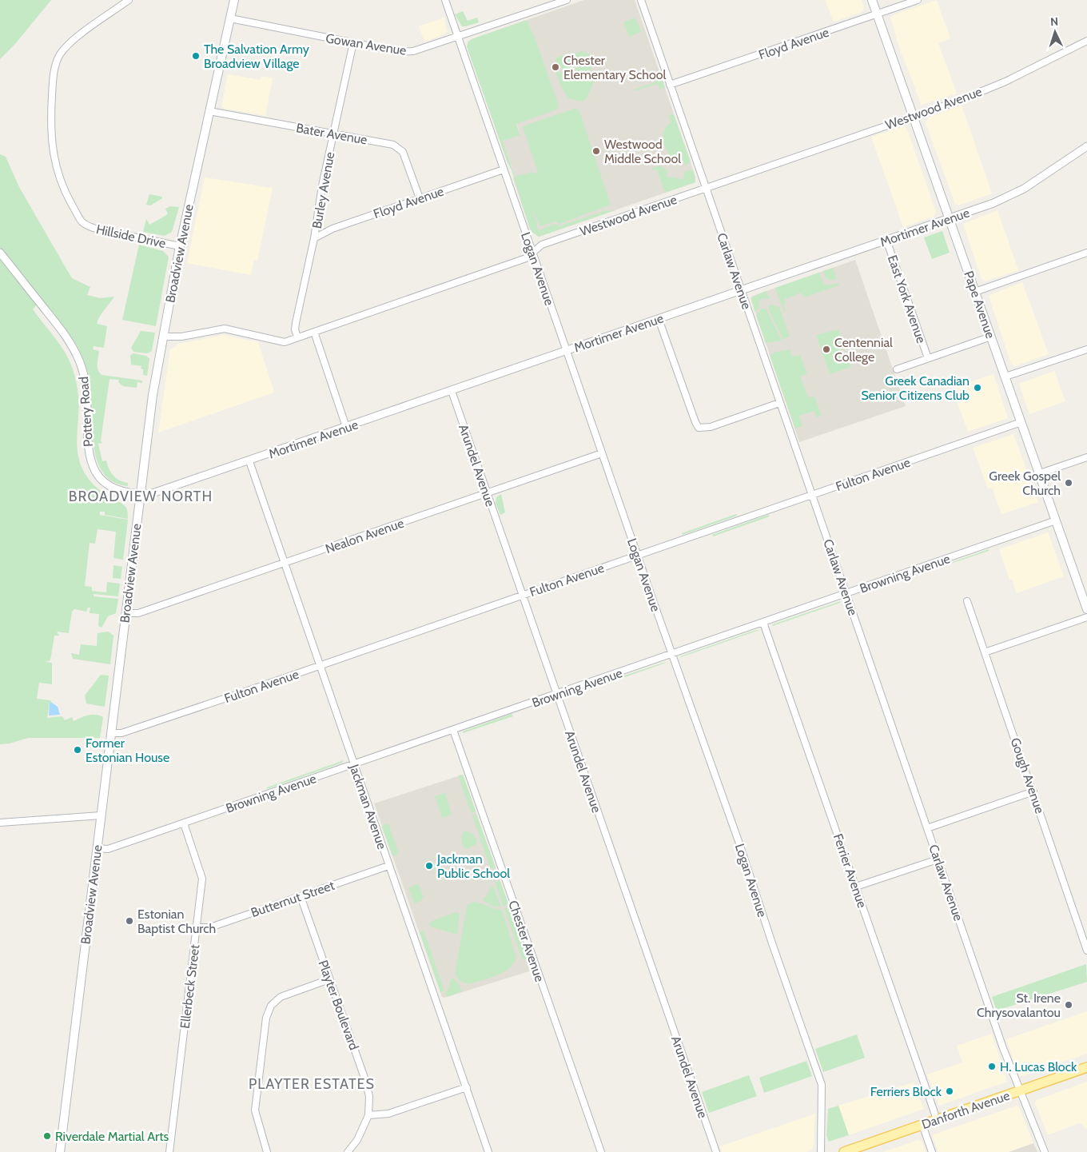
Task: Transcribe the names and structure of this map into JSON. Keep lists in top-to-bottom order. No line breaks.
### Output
{"streets":{"main road":["Broadview Avenue","Pape Avenue","Danforth Avenue"],"street":["Floyd Avenue","Gowan Avenue","Westwood Avenue","Bater Avenue","Burley Avenue","Mortimer Avenue","Hillside Drive","Logan Avenue","Carlaw Avenue","East York Avenue","Pottery Road","Arundel Avenue","Fulton Avenue","Nealon Avenue","Browning Avenue","Gough Avenue","Jackman Avenue","Ferrier Avenue","Butternut Street","Chester Avenue","Ellerbeck Street","Playter Boulevard"]},"crossings":[["Floyd Avenue","Bater Avenue"],["Floyd Avenue","Burley Avenue"],["Floyd Avenue","Logan Avenue"],["Floyd Avenue","Carlaw Avenue"],["Floyd Avenue","Pape Avenue"],["Gowan Avenue","Burley Avenue"],["Gowan Avenue","Broadview Avenue"],["Gowan Avenue","Logan Avenue"],["Westwood Avenue","Burley Avenue"],["Westwood Avenue","Broadview Avenue"],["Westwood Avenue","Logan Avenue"],["Westwood Avenue","Carlaw Avenue"],["Westwood Avenue","Pape Avenue"],["Bater Avenue","Burley Avenue"],["Bater Avenue","Broadview Avenue"],["Mortimer Avenue","Broadview Avenue"],["Mortimer Avenue","Logan Avenue"],["Mortimer Avenue","Carlaw Avenue"],["Mortimer Avenue","East York Avenue"],["Mortimer Avenue","Pape Avenue"],["Mortimer Avenue","Pottery Road"],["Mortimer Avenue","Arundel Avenue"],["Mortimer Avenue","Jackman Avenue"],["Hillside Drive","Broadview Avenue"],["Broadview Avenue","Pottery Road"],["Broadview Avenue","Fulton Avenue"],["Broadview Avenue","Nealon Avenue"],["Broadview Avenue","Browning Avenue"],["Logan Avenue","Fulton Avenue"],["Logan Avenue","Nealon Avenue"],["Logan Avenue","Browning Avenue"],["Carlaw Avenue","Fulton Avenue"],["Carlaw Avenue","Browning Avenue"],["Carlaw Avenue","Danforth Avenue"],["Pape Avenue","Fulton Avenue"],["Pape Avenue","Browning Avenue"],["Arundel Avenue","Fulton Avenue"],["Arundel Avenue","Nealon Avenue"],["Arundel Avenue","Browning Avenue"],["Fulton Avenue","Jackman Avenue"],["Nealon Avenue","Jackman Avenue"],["Browning Avenue","Jackman Avenue"],["Browning Avenue","Ferrier Avenue"],["Browning Avenue","Chester Avenue"],["Browning Avenue","Ellerbeck Street"],["Jackman Avenue","Butternut Street"],["Ferrier Avenue","Danforth Avenue"],["Butternut Street","Ellerbeck Street"],["Butternut Street","Playter Boulevard"]],"districts":["BROADVIEW NORTH","PLAYTER ESTATES"],"places":["The Salvation Army Broadview Village","Chester Elementary School","Westwood Middle School","Centennial College","Greek Canadian Senior Citizens Club","Greek Gospel Church","Former Estonian House","Jackman Public School","Estonian Baptist Church","St. Irene Chrysovalantou","H. Lucas Block","Ferriers Block","Riverdale Martial Arts"],"north":"top"}
